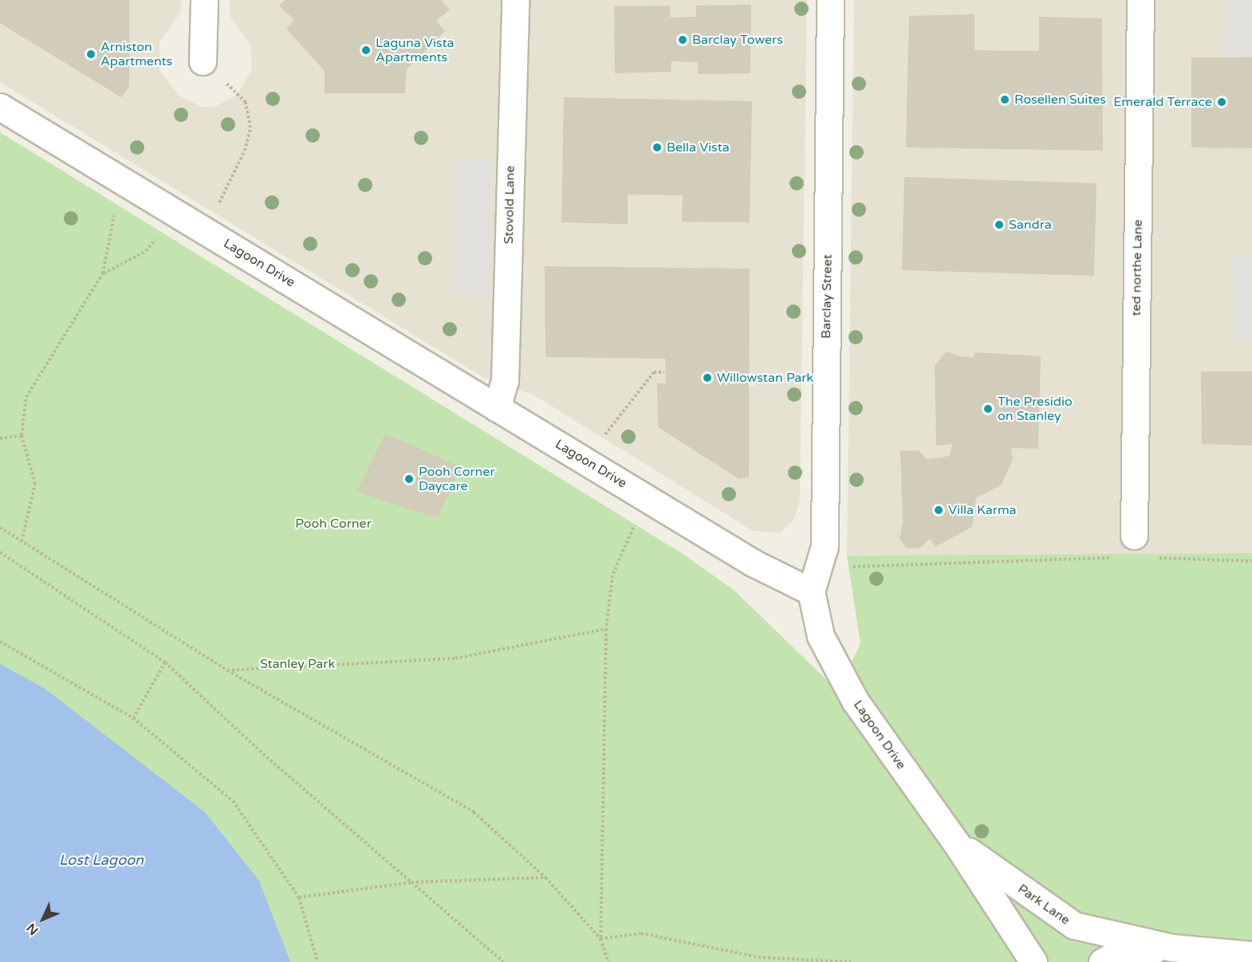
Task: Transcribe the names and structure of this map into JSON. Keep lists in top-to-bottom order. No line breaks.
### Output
{"streets":{"street":["Stovold Lane","Lagoon Drive","ted northe Lane","Barclay Street","Park Lane"]},"crossings":[["Stovold Lane","Lagoon Drive"],["Lagoon Drive","Barclay Street"],["Lagoon Drive","Park Lane"]],"water":["Lost Lagoon"],"parks":["Pooh Corner","Stanley Park"],"places":["Barclay Towers","Laguna Vista Apartments","Arniston Apartments","Rosellen Suites","Emerald Terrace","Bella Vista","Sandra","Willowstan Park","The Presidio on Stanley","Pooh Corner Daycare","Villa Karma"],"north":"bottom left"}
